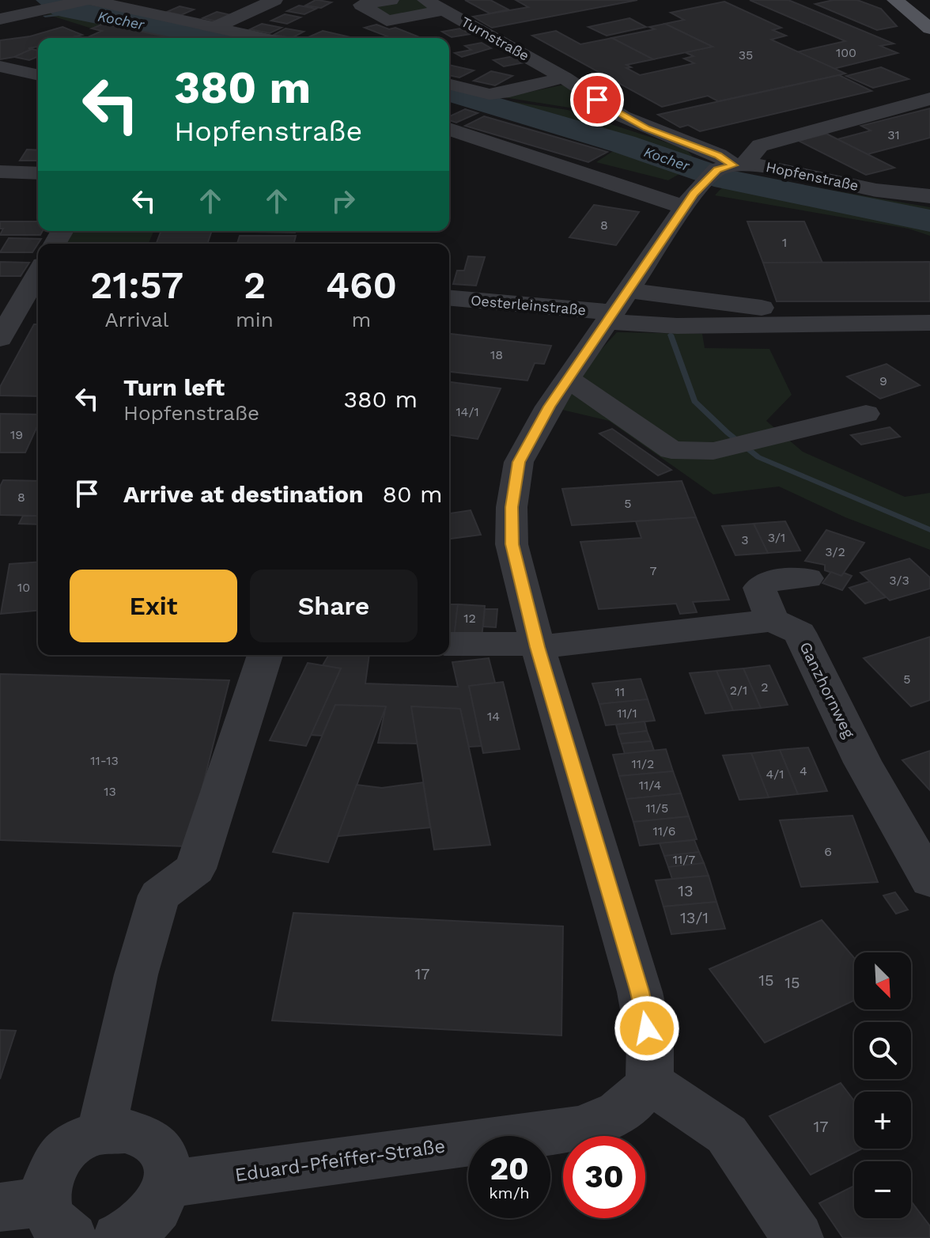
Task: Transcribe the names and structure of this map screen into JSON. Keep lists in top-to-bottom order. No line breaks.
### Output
{"streets":{"street":["Turnstraße","Hopfenstraße","Oesterleinstraße","Ganzhornweg","Eduard-Pfeiffer-Straße"]},"crossings":[["Turnstraße","Hopfenstraße"]],"water":["Kocher"],"house_numbers":["100","35","31","8","1","18","9","14/1","19","8","5","3/1","3","3/2","7","3/3","10","12","5","2","2/1","11","11/1","14","11-13","11/2","4","4/1","11/4","13","11/5","11/6","6","11/7","13","13/1","17","15","15","17"],"north":"bottom right","page":{"turn":["380 m","Hopfenstraße"],"eta":["21:57","Arrival","2","min","460","m"],"list":[{"name":"Turn left","note":"Hopfenstraße","value":"380 m"},{"name":"Arrive at destination","value":"80 m"}],"buttons":["Exit","Share"],"map_buttons":["+","−"],"speed":"20 km/h","limit":"30"}}
